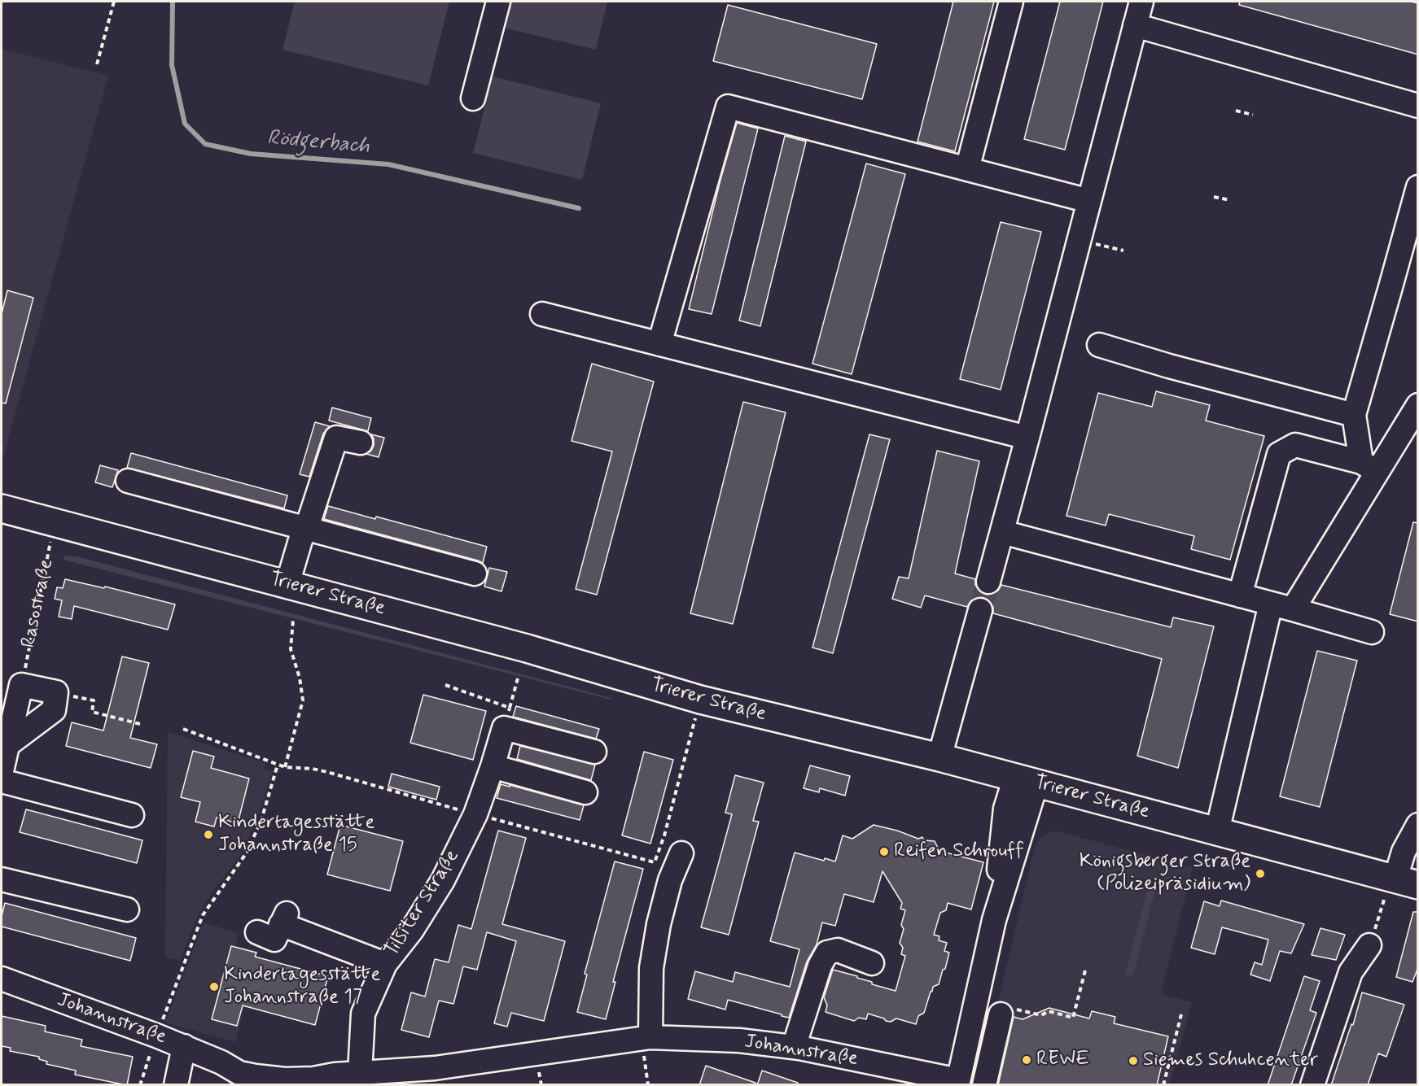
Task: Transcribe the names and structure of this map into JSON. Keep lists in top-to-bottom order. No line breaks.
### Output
{"streets":{"main road":["Trierer Straße"],"street":["Tilsiter Straße","Johannstraße"],"path":["Rasostraße"]},"crossings":[["Trierer Straße","Rasostraße"],["Tilsiter Straße","Johannstraße"]],"water":["Rödgerbach"],"places":["Kindertagesstätte Johannstraße 15","Reifen Schrouff","Königsberger Straße (Polizeipräsidium)","Kindertagesstätte Johannstraße 17","REWE","Siemes Schuhcenter"]}
